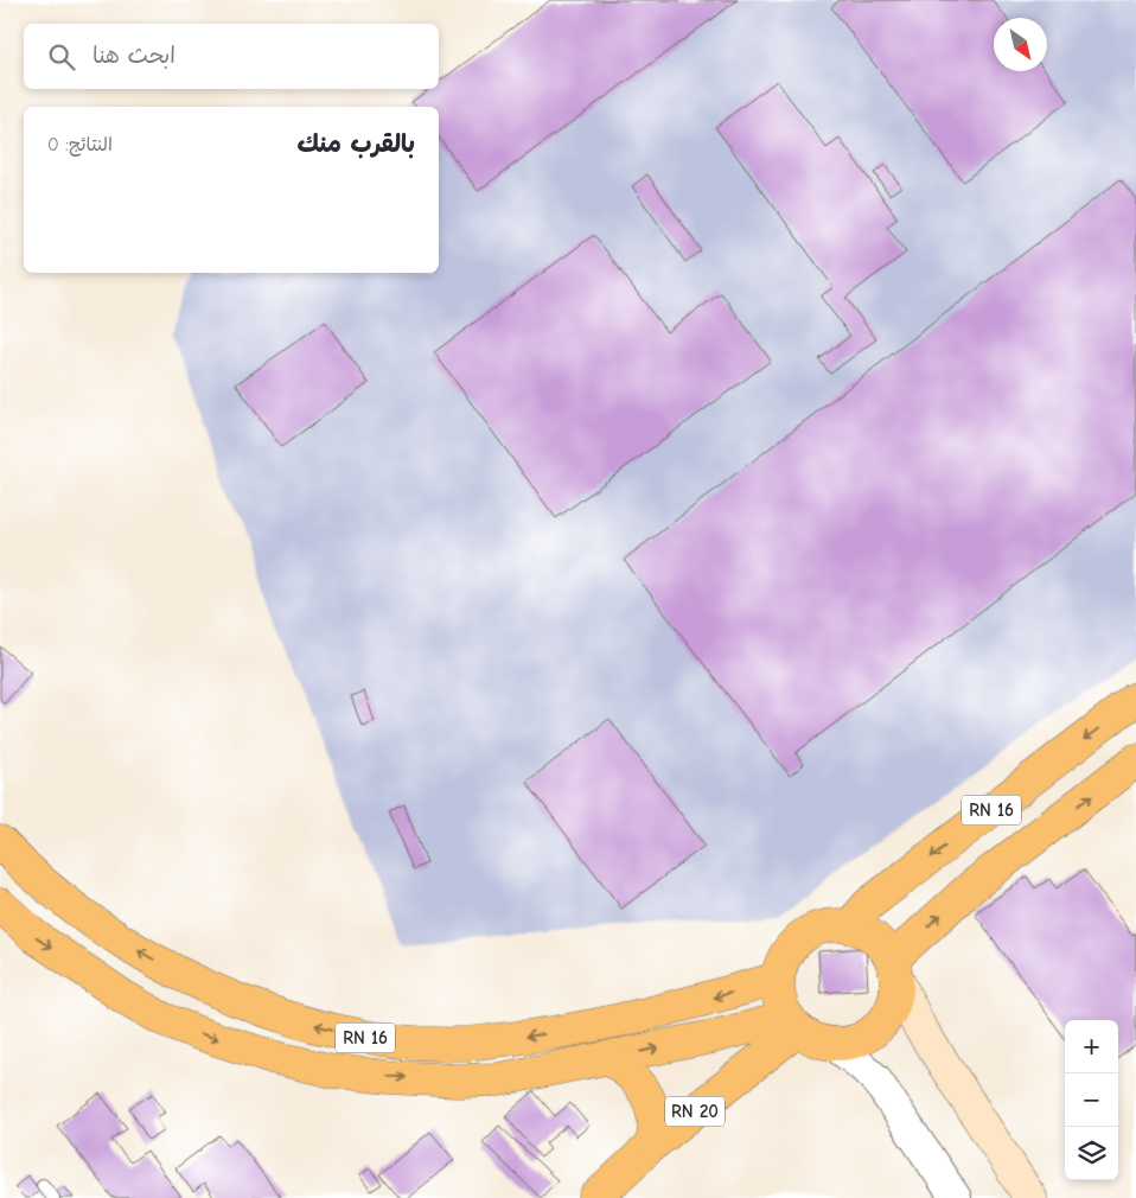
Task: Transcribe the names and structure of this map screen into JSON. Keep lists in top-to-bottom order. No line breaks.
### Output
{"streets":{"main road":["RN 16","RN 20"]},"crossings":[["RN 16","RN 20"]],"north":"bottom right","page":{"search":"ابحث هنا","heading":["بالقرب منك","النتائج: 0"],"map_buttons":["+","−"]}}
